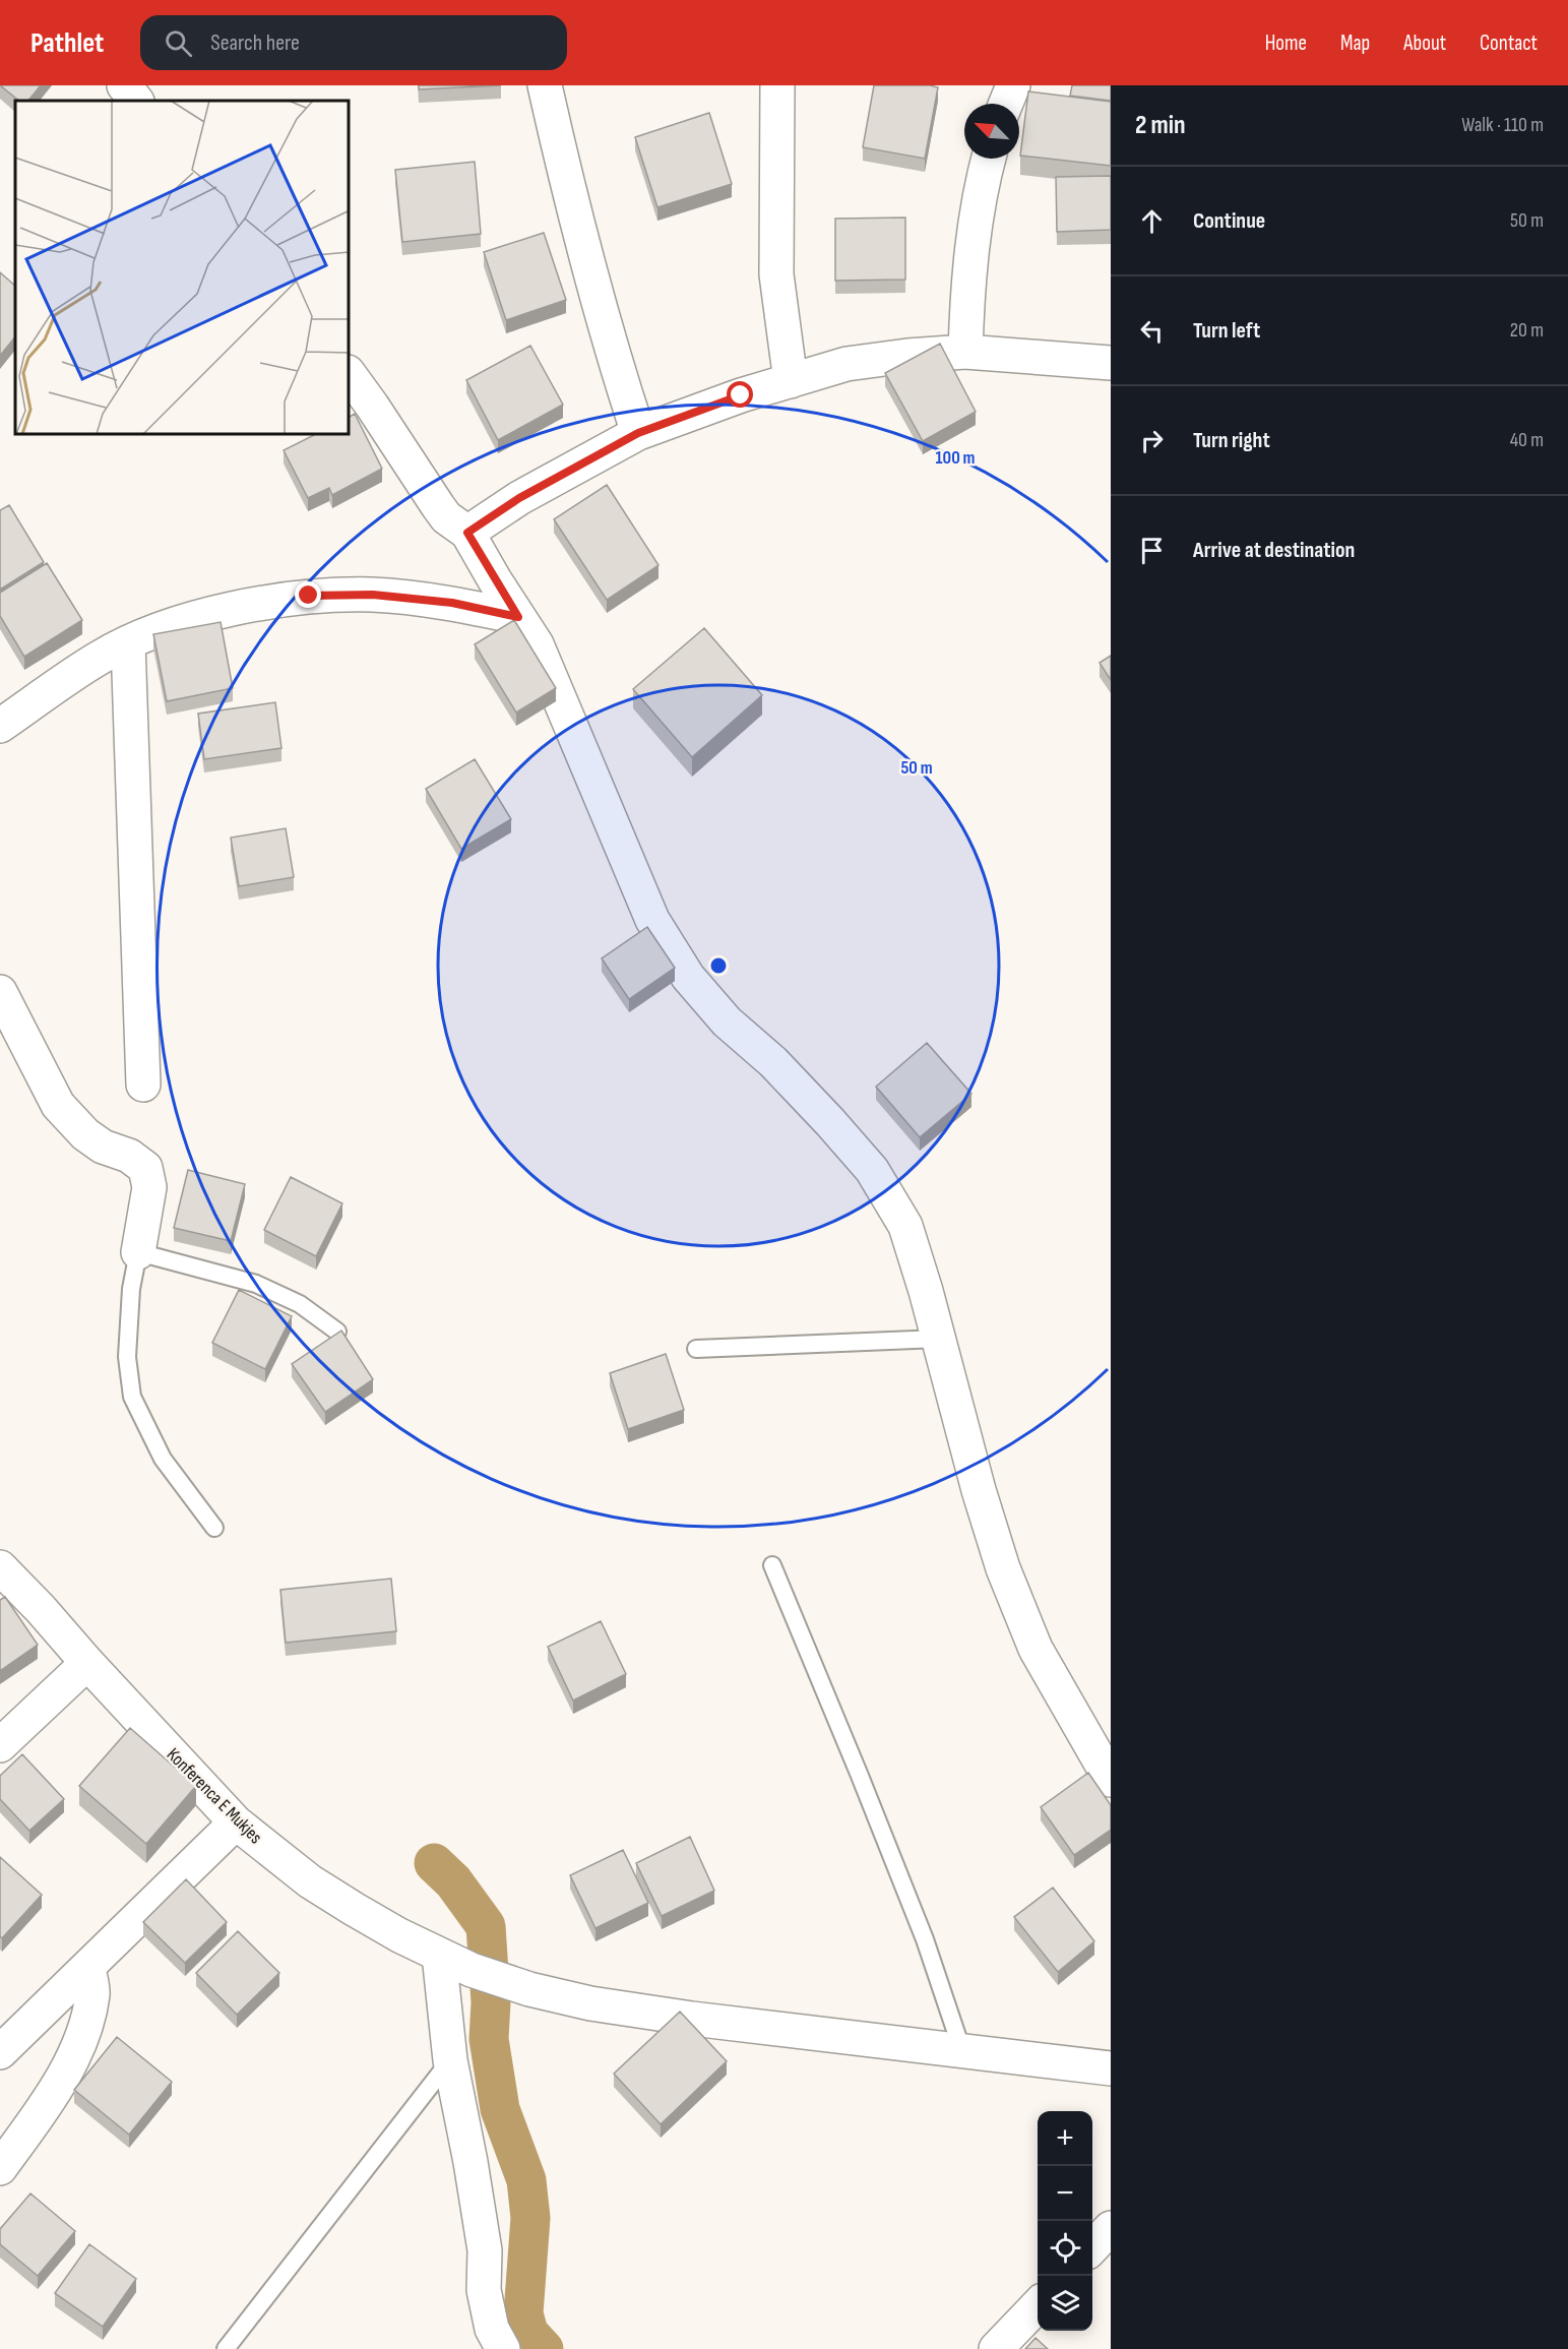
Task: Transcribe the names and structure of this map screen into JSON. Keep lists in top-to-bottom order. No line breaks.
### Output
{"streets":{"street":["Konferenca E Mukjes"]},"north":"top left","page":{"header":"Pathlet","search":"Search here","nav":["Home","Map","About","Contact"],"heading":["2 min","Walk · 110 m"],"list":[["Continue","50 m"],["Turn left","20 m"],["Turn right","40 m"],"Arrive at destination"],"map_buttons":["+","−"]},"rings":["100 m","50 m"]}
